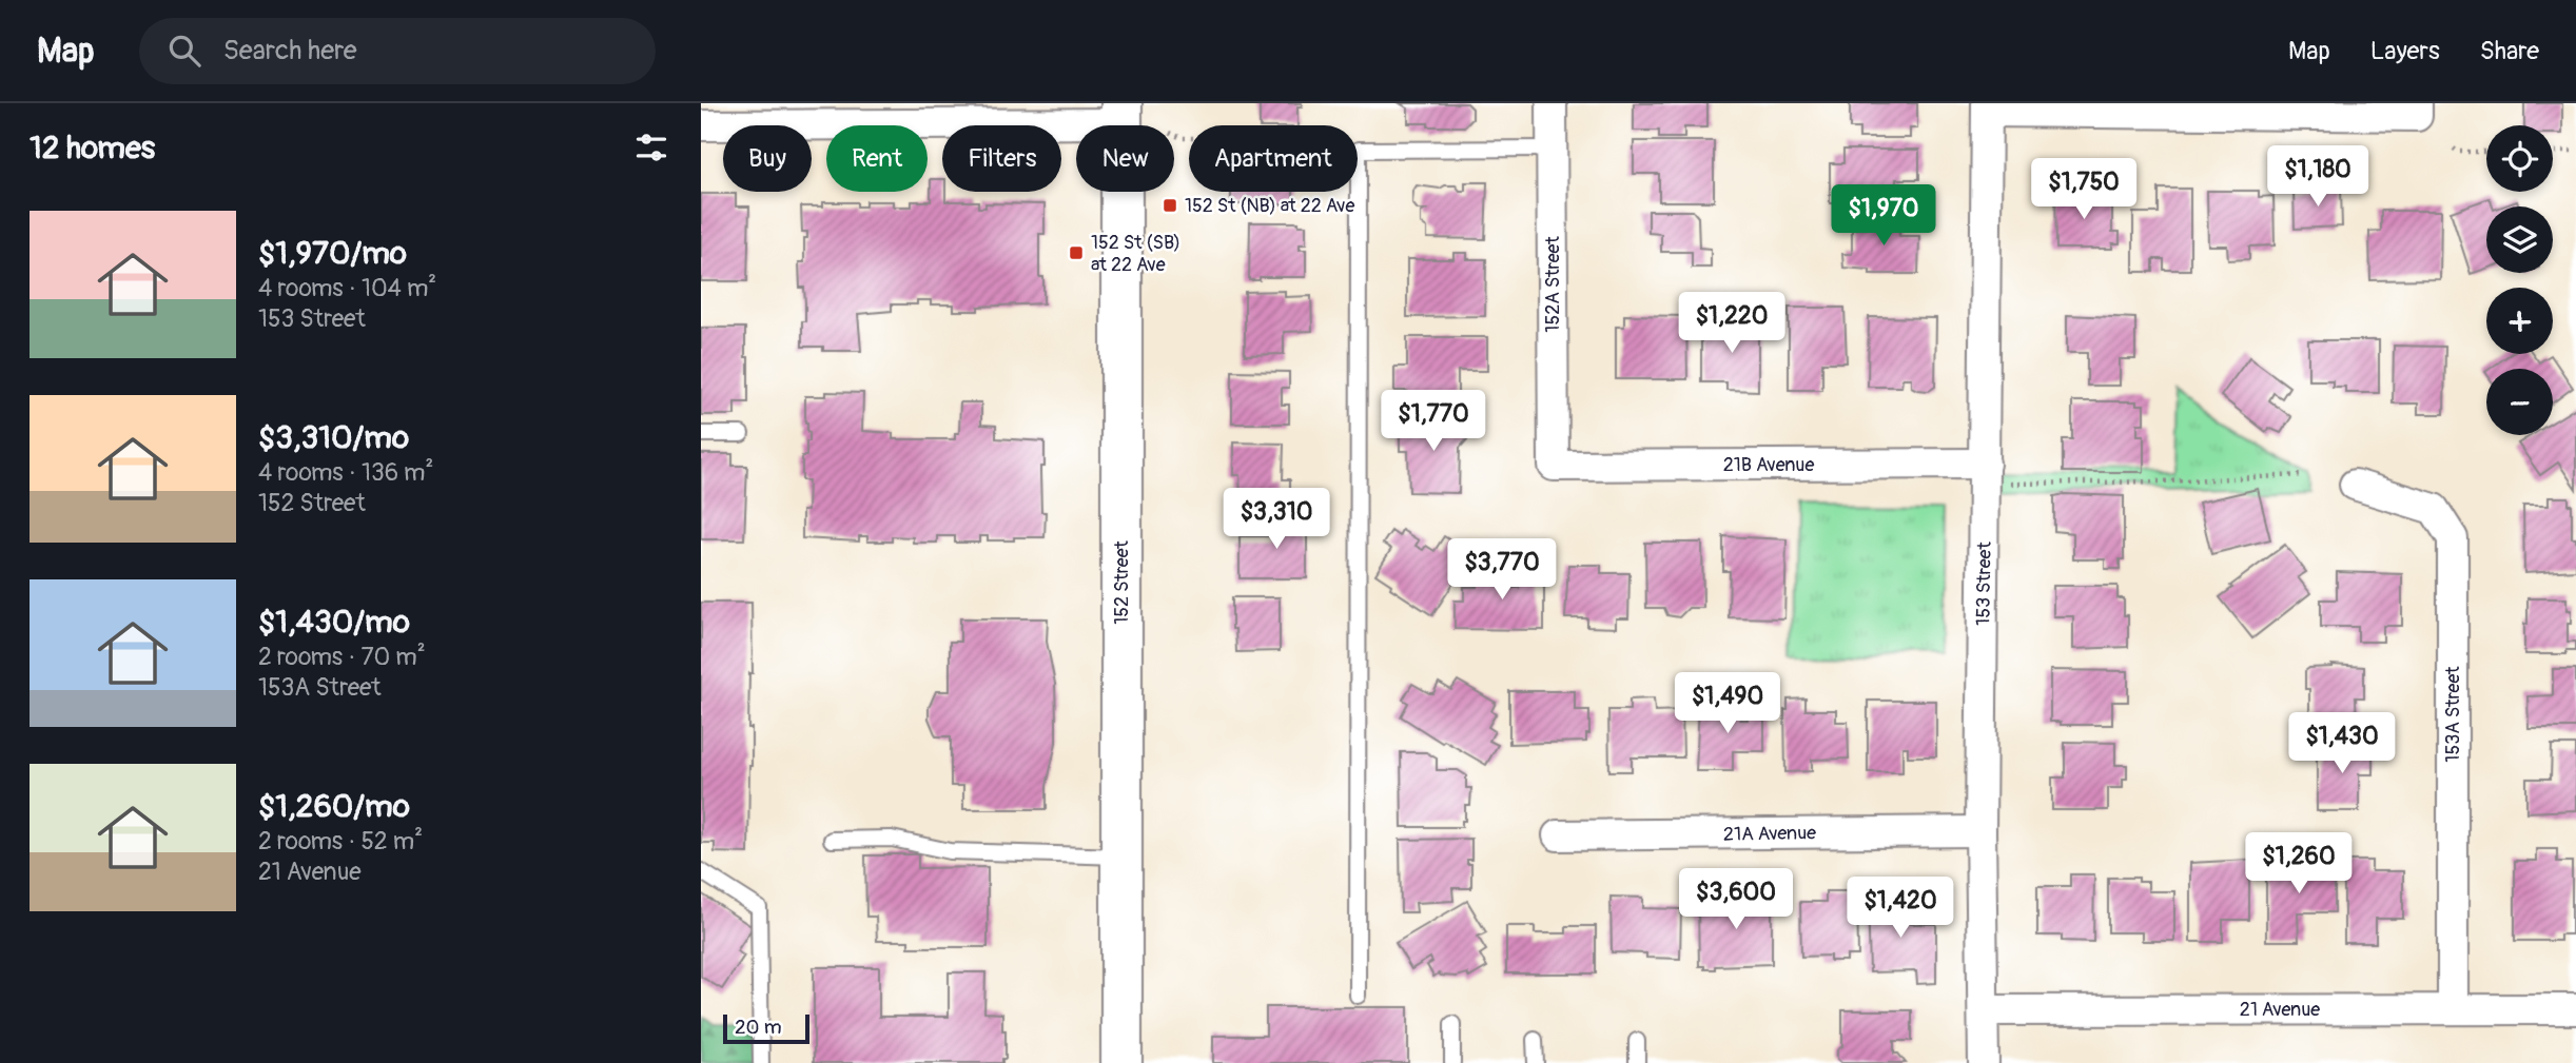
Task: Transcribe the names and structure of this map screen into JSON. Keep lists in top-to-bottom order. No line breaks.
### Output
{"streets":{"main road":["152 Street"],"street":["152A Street","21B Avenue","153 Street","153A Street","21A Avenue","21 Avenue"]},"crossings":[["152A Street","21B Avenue"],["21B Avenue","153 Street"],["153 Street","21A Avenue"],["153 Street","21 Avenue"],["153A Street","21 Avenue"]],"places":{"transit":["152 St (NB) at 22 Ave","152 St (SB) at 22 Ave"]},"scale_bar":"20 m","page":{"header":"Map","search":"Search here","nav":["Map","Layers","Share"],"heading":"12 homes","map_buttons":["+","−"],"chip":["Buy","Rent","Filters","New","Apartment"],"price":["$1,180","$1,750","$1,970","$1,220","$1,770","$3,310","$3,770","$1,490","$1,430","$1,260","$3,600","$1,420"],"list":[{"name":"$1,970/mo","note":"4 rooms · 104 m² · 153 Street"},{"name":"$3,310/mo","note":"4 rooms · 136 m² · 152 Street"},{"name":"$1,430/mo","note":"2 rooms · 70 m² · 153A Street"},{"name":"$1,260/mo","note":"2 rooms · 52 m² · 21 Avenue"}],"scale":"20 m"}}
